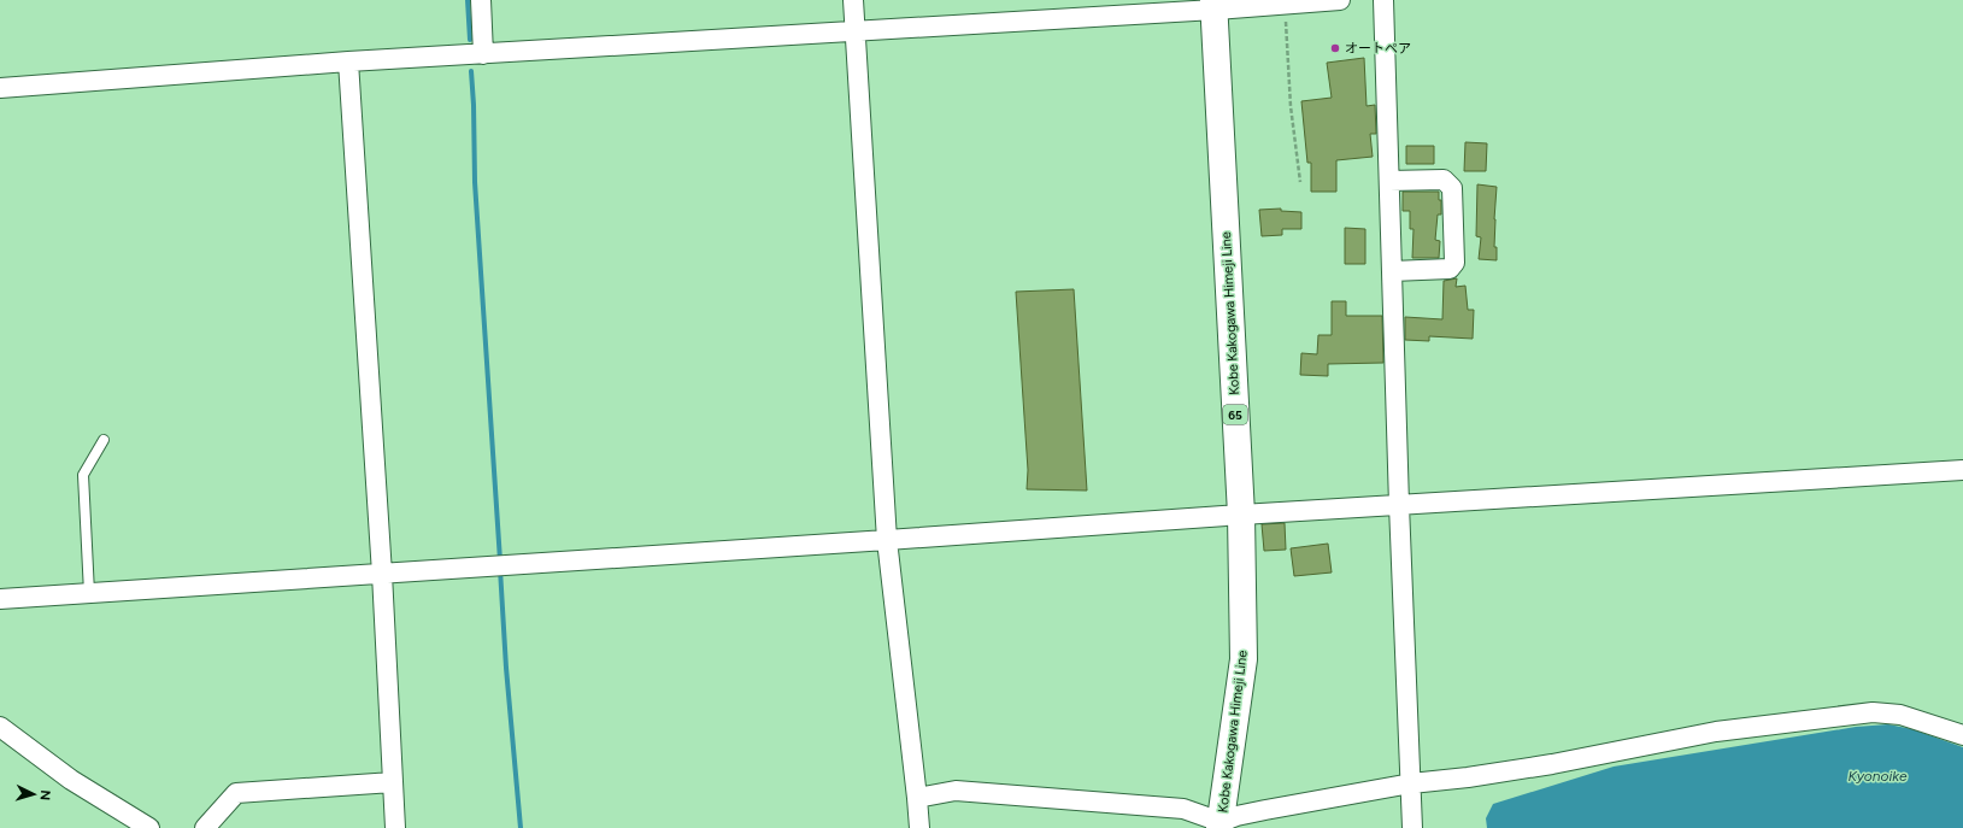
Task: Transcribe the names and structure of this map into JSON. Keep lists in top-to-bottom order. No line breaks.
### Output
{"streets":{"main road":["Kobe Kakogawa Himeji Line","65"]},"water":["Kyonoike"],"places":["オートペア"],"north":"right"}
